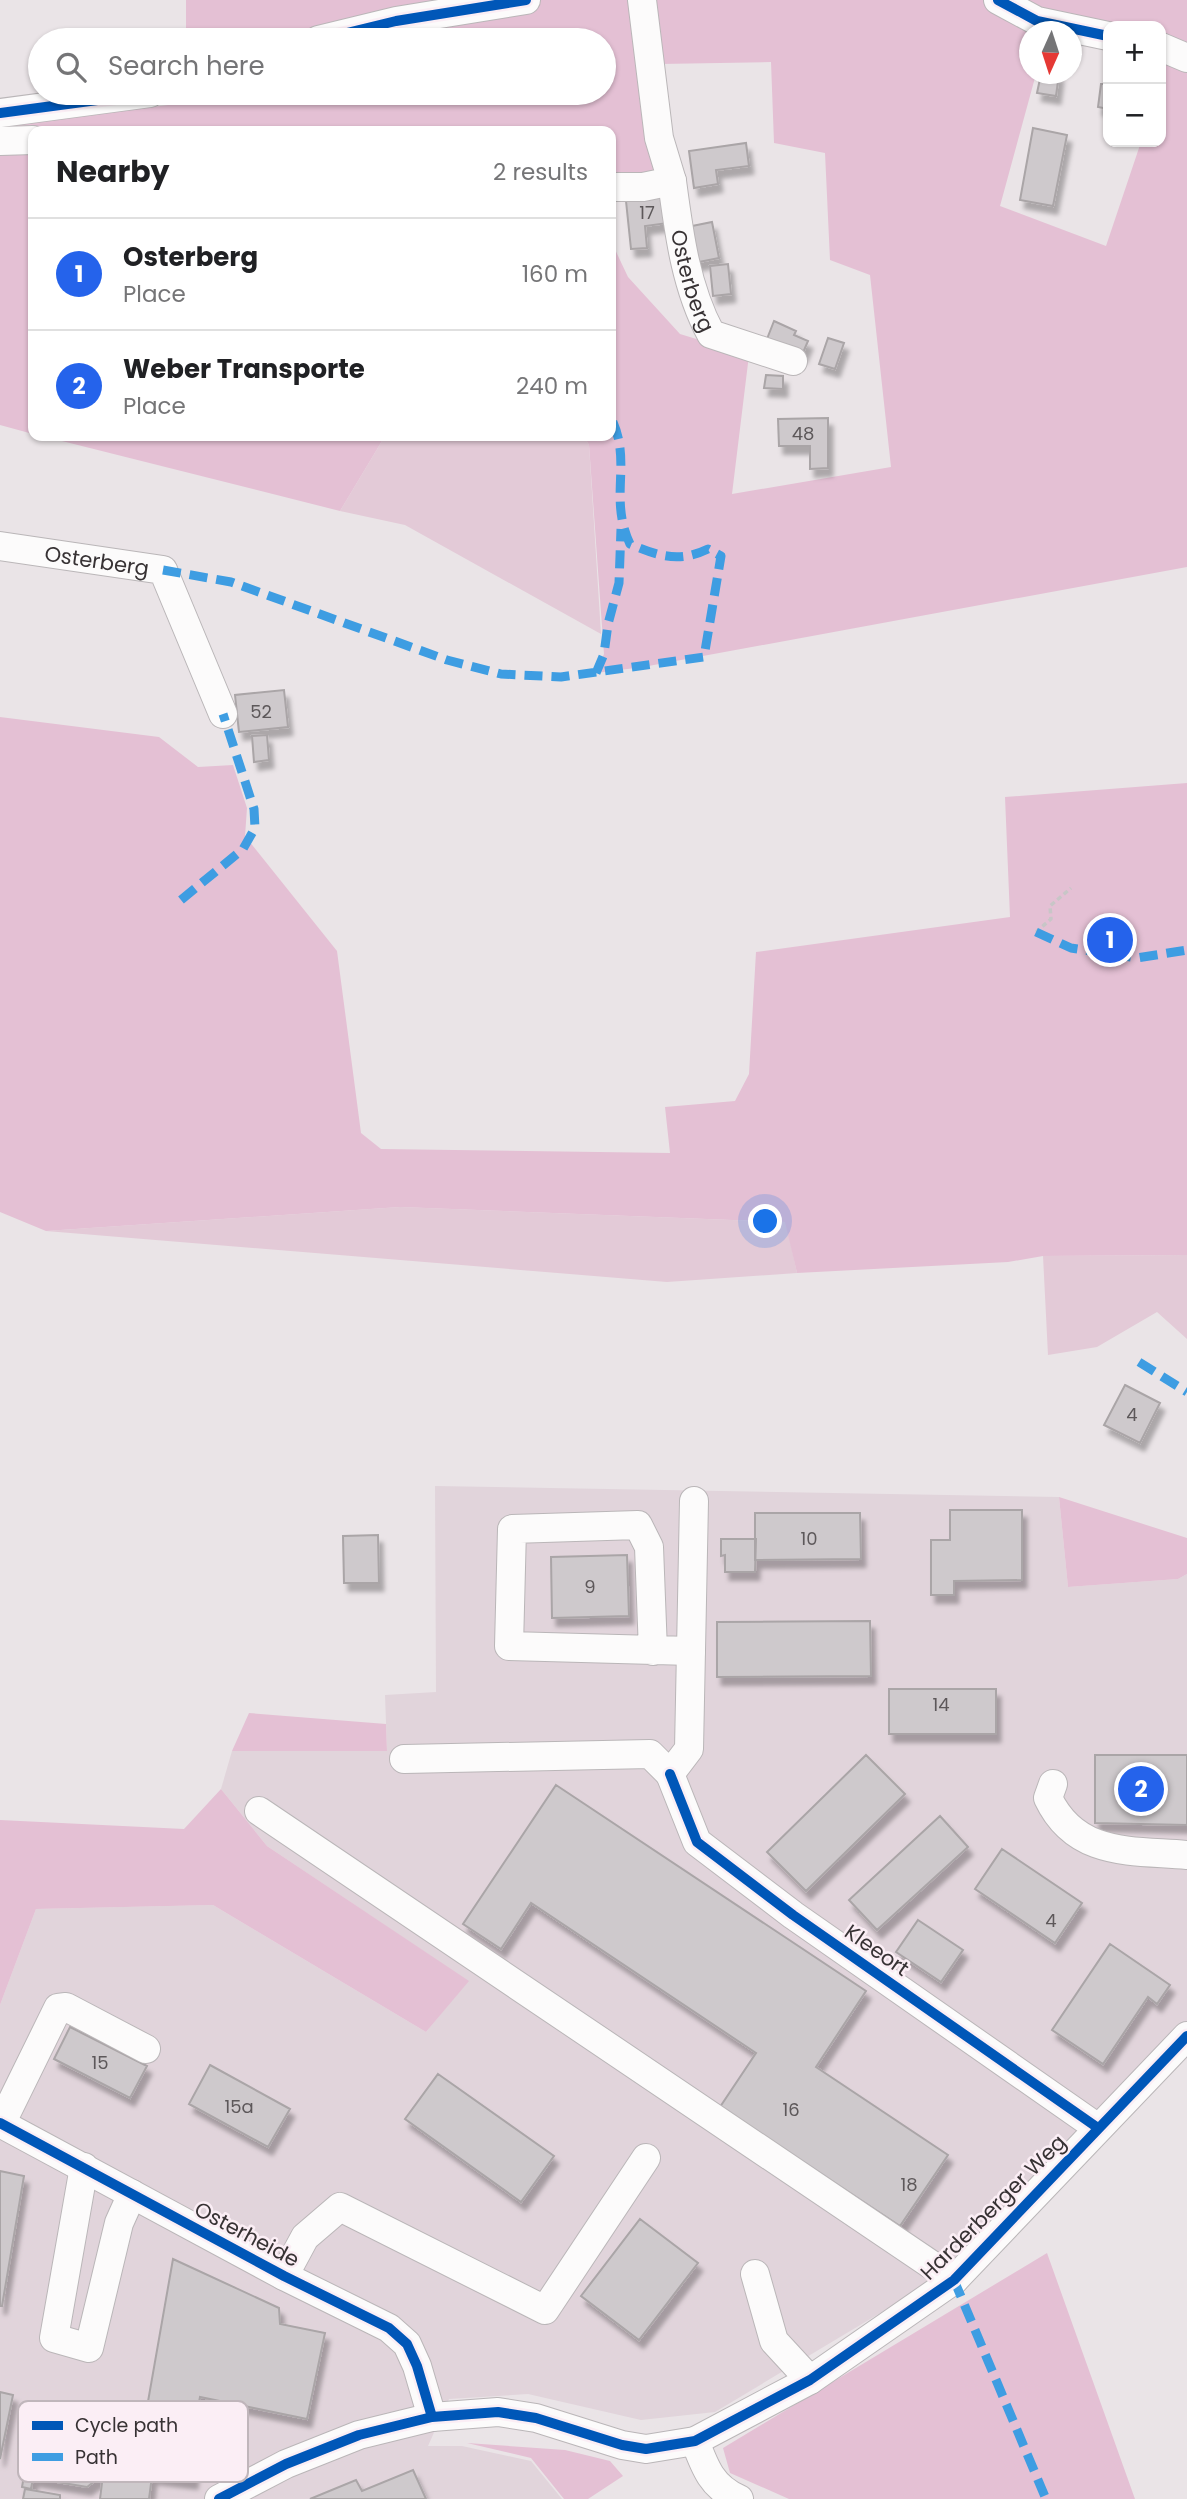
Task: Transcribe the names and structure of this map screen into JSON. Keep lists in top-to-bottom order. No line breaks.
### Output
{"streets":{"street":["Osterberg","Kleeort","Harderberger Weg","Osterheide"]},"crossings":[["Kleeort","Harderberger Weg"],["Harderberger Weg","Osterheide"]],"house_numbers":["17","48","52","4","10","9","14","4","15","15a","16","18"],"legend":["Cycle path","Path"],"north":"bottom","page":{"map_buttons":["+","−"],"search":"Search here","heading":["Nearby","2 results"],"list":[{"mark":"1","name":"Osterberg","note":"Place","value":"160 m"},{"mark":"2","name":"Weber Transporte","note":"Place","value":"240 m"}],"pins":["1","2"]}}
